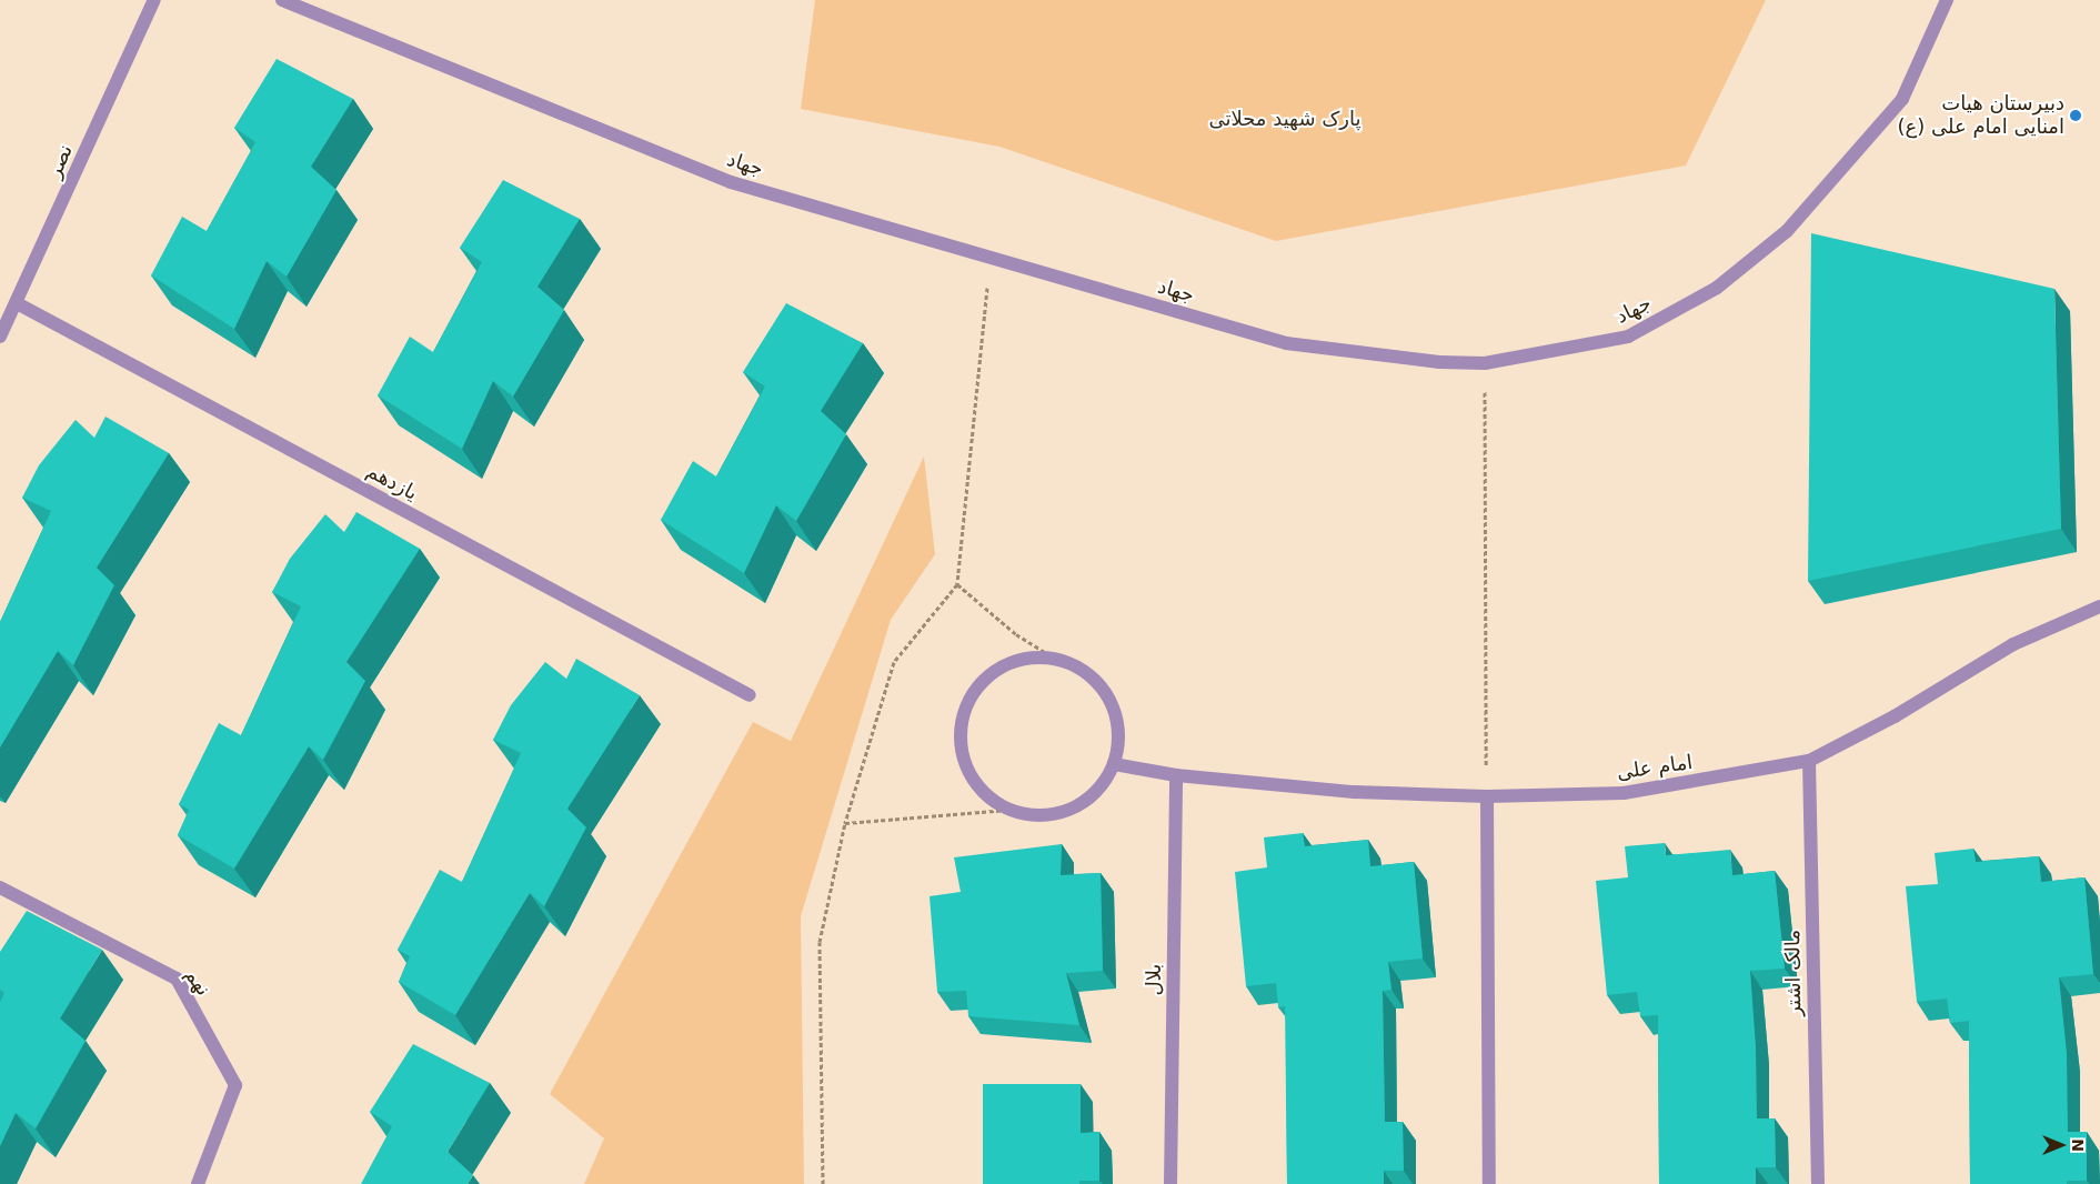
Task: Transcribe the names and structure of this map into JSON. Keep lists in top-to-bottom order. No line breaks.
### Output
{"streets":{"street":["نصر","جهاد","یازدهم","امام علی","مالک اشتر","بلال","نهم"]},"crossings":[["نصر","یازدهم"],["امام علی","مالک اشتر"],["امام علی","بلال"]],"parks":["پارک شهید محلاتی"],"places":["دبیرستان هیات امنایی امام علی (ع)"],"north":"right"}
